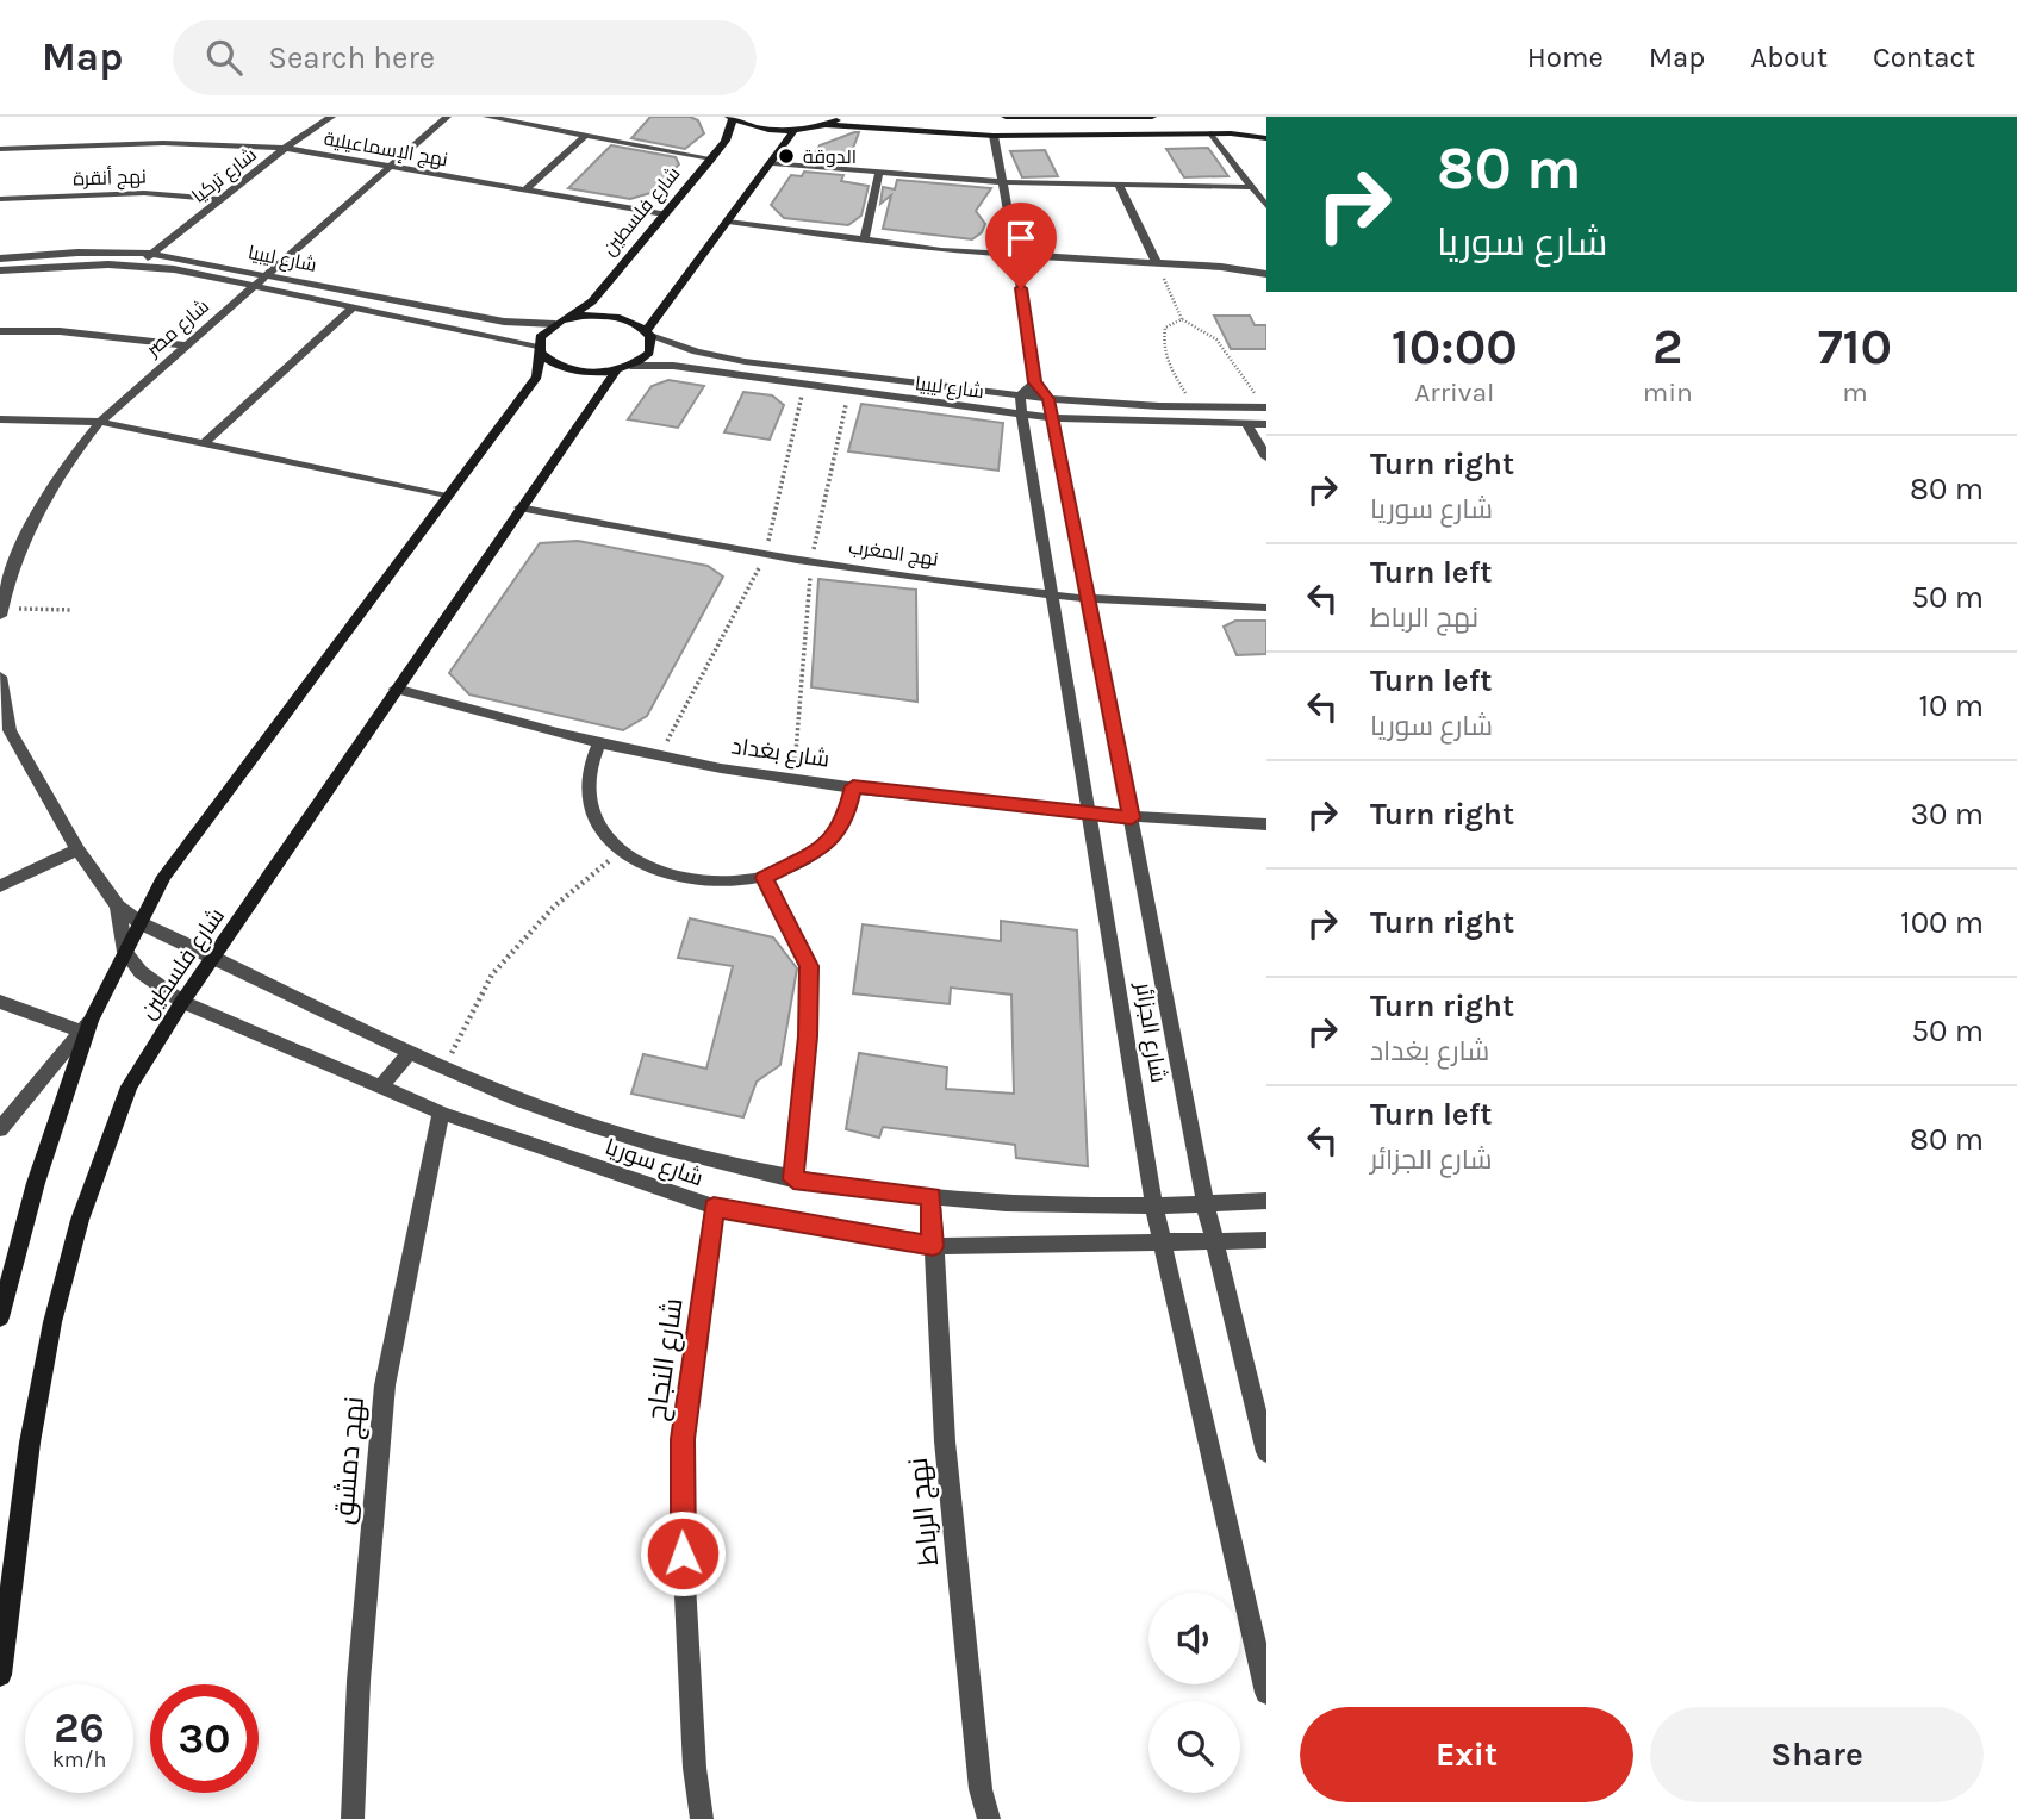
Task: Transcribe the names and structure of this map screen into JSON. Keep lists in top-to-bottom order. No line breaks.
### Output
{"streets":{"street":["نهج الإسماعيلية","شارع تركيا","نهج أنقرة","شارع فلسطين","شارع ليبيا","شارع مصر","نهج المغرب","شارع بغداد","شارع الجزائر","شارع سوريا","شارع النجاح","نهج دمشق","نهج الرباط"]},"crossings":[["نهج الإسماعيلية","شارع تركيا"],["نهج الإسماعيلية","شارع فلسطين"],["نهج الإسماعيلية","شارع مصر"],["شارع تركيا","نهج أنقرة"],["شارع تركيا","شارع ليبيا"],["شارع فلسطين","شارع ليبيا"],["شارع فلسطين","نهج المغرب"],["شارع فلسطين","شارع بغداد"],["شارع فلسطين","شارع سوريا"],["شارع ليبيا","شارع مصر"],["شارع ليبيا","شارع الجزائر"],["نهج المغرب","شارع الجزائر"],["شارع بغداد","شارع الجزائر"],["شارع الجزائر","شارع سوريا"],["شارع سوريا","شارع النجاح"],["شارع سوريا","نهج دمشق"],["شارع سوريا","نهج الرباط"]],"places":["الدوقة"],"page":{"header":"Map","search":"Search here","nav":["Home","Map","About","Contact"],"turn":["80 m","شارع سوريا"],"eta":["10:00","Arrival","2","min","710","m"],"list":[{"name":"Turn right","note":"شارع سوريا","value":"80 m"},{"name":"Turn left","note":"نهج الرباط","value":"50 m"},{"name":"Turn left","note":"شارع سوريا","value":"10 m"},{"name":"Turn right","value":"30 m"},{"name":"Turn right","value":"100 m"},{"name":"Turn right","note":"شارع بغداد","value":"50 m"},{"name":"Turn left","note":"شارع الجزائر","value":"80 m"}],"speed":"26 km/h","limit":"30","buttons":["Exit","Share"]}}
